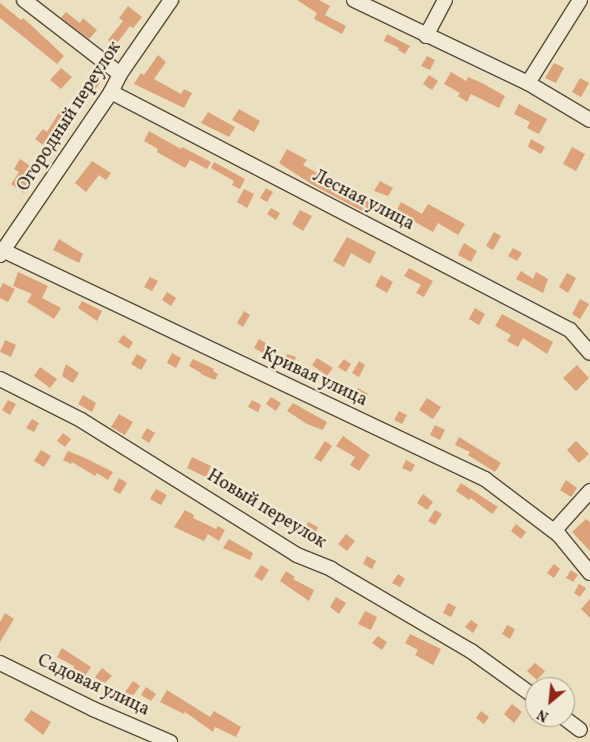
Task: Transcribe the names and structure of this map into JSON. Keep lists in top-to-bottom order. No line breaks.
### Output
{"streets":{"street":["Огородный переулок","Лесная улица","Кривая улица","Новый переулок","Садовая улица"]},"crossings":[["Огородный переулок","Лесная улица"],["Огородный переулок","Кривая улица"]],"north":"bottom left"}
